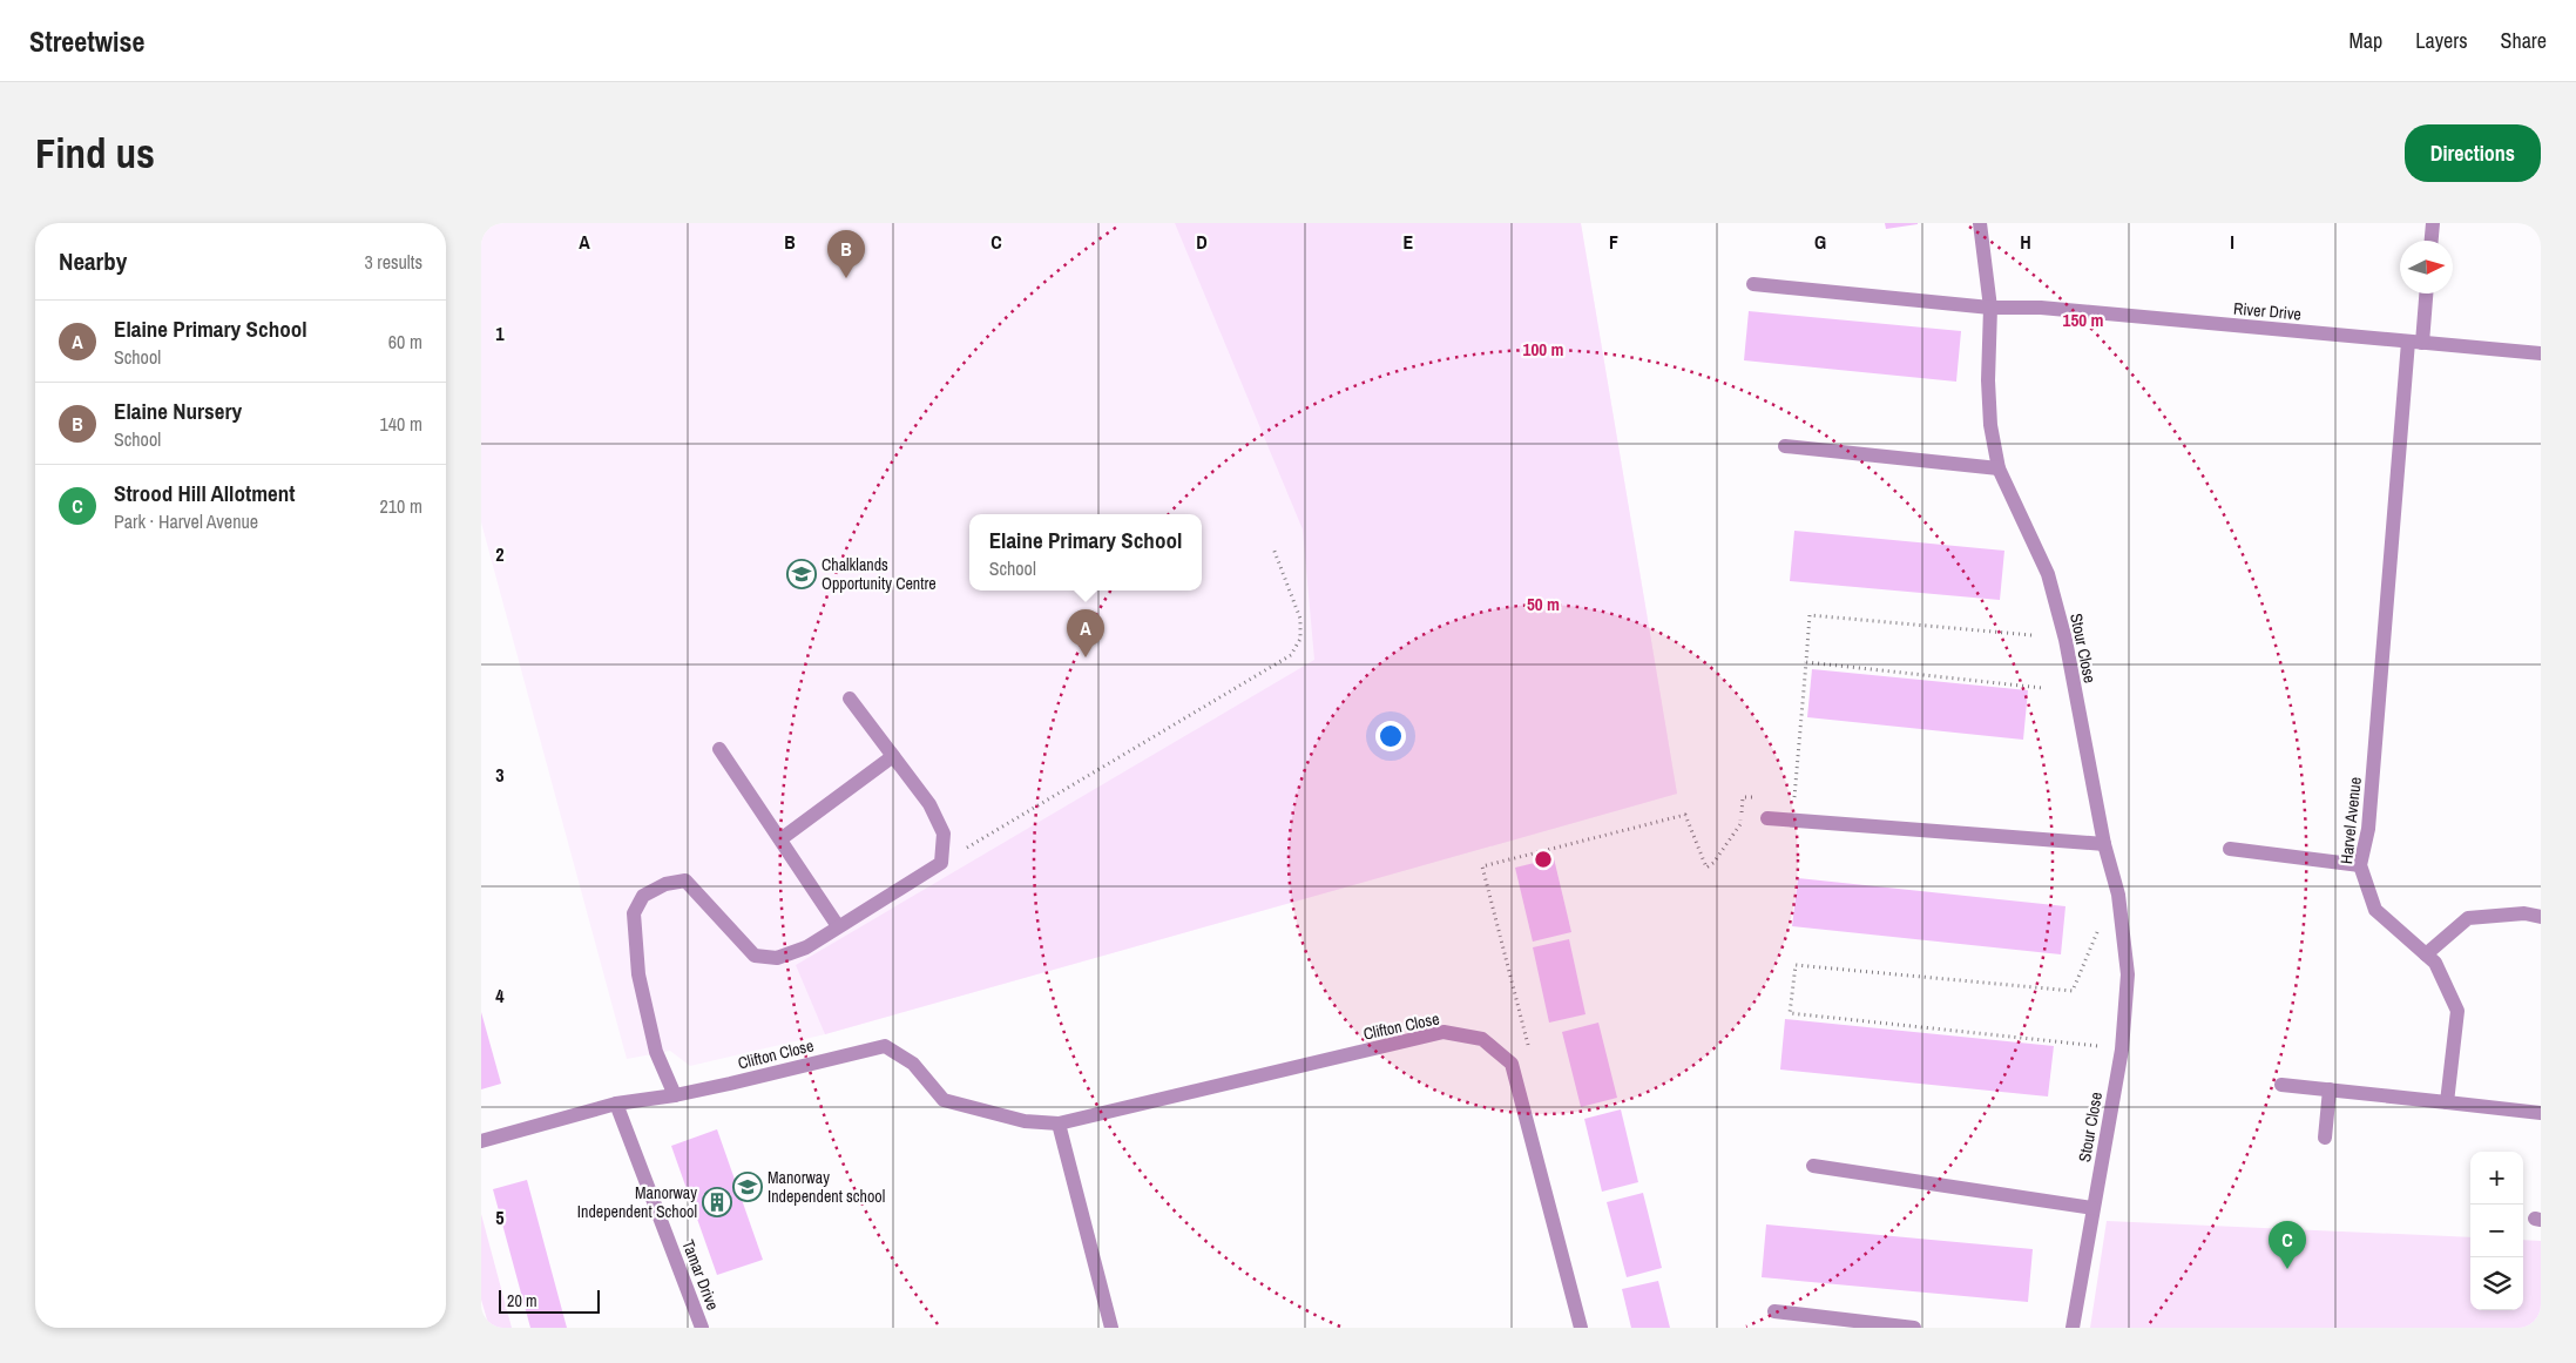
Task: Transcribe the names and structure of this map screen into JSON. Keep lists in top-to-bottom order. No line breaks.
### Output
{"streets":{"street":["River Drive","Stour Close","Harvel Avenue","Clifton Close","Tamar Drive"]},"crossings":[["River Drive","Stour Close"],["River Drive","Harvel Avenue"],["Clifton Close","Tamar Drive"]],"places":{"school or university":["Chalklands Opportunity Centre","Manorway Independent school"],"building":["Manorway Independent School"]},"scale_bar":"20 m","north":"right","page":{"header":"Streetwise","nav":["Map","Layers","Share"],"buttons":"Directions","title":"Find us","heading":["Nearby","3 results"],"pins":["B","A","C"],"list":[{"mark":"A","name":"Elaine Primary School","note":"School","value":"60 m"},{"mark":"B","name":"Elaine Nursery","note":"School","value":"140 m"},{"mark":"C","name":"Strood Hill Allotment","note":"Park · Harvel Avenue","value":"210 m"}],"popup":["Elaine Primary School","School"],"map_buttons":["+","−"],"scale":"20 m"},"grid":{"columns":["A","B","C","D","E","F","G","H","I"],"rows":["1","2","3","4","5"]},"rings":["150 m","100 m","50 m"]}
